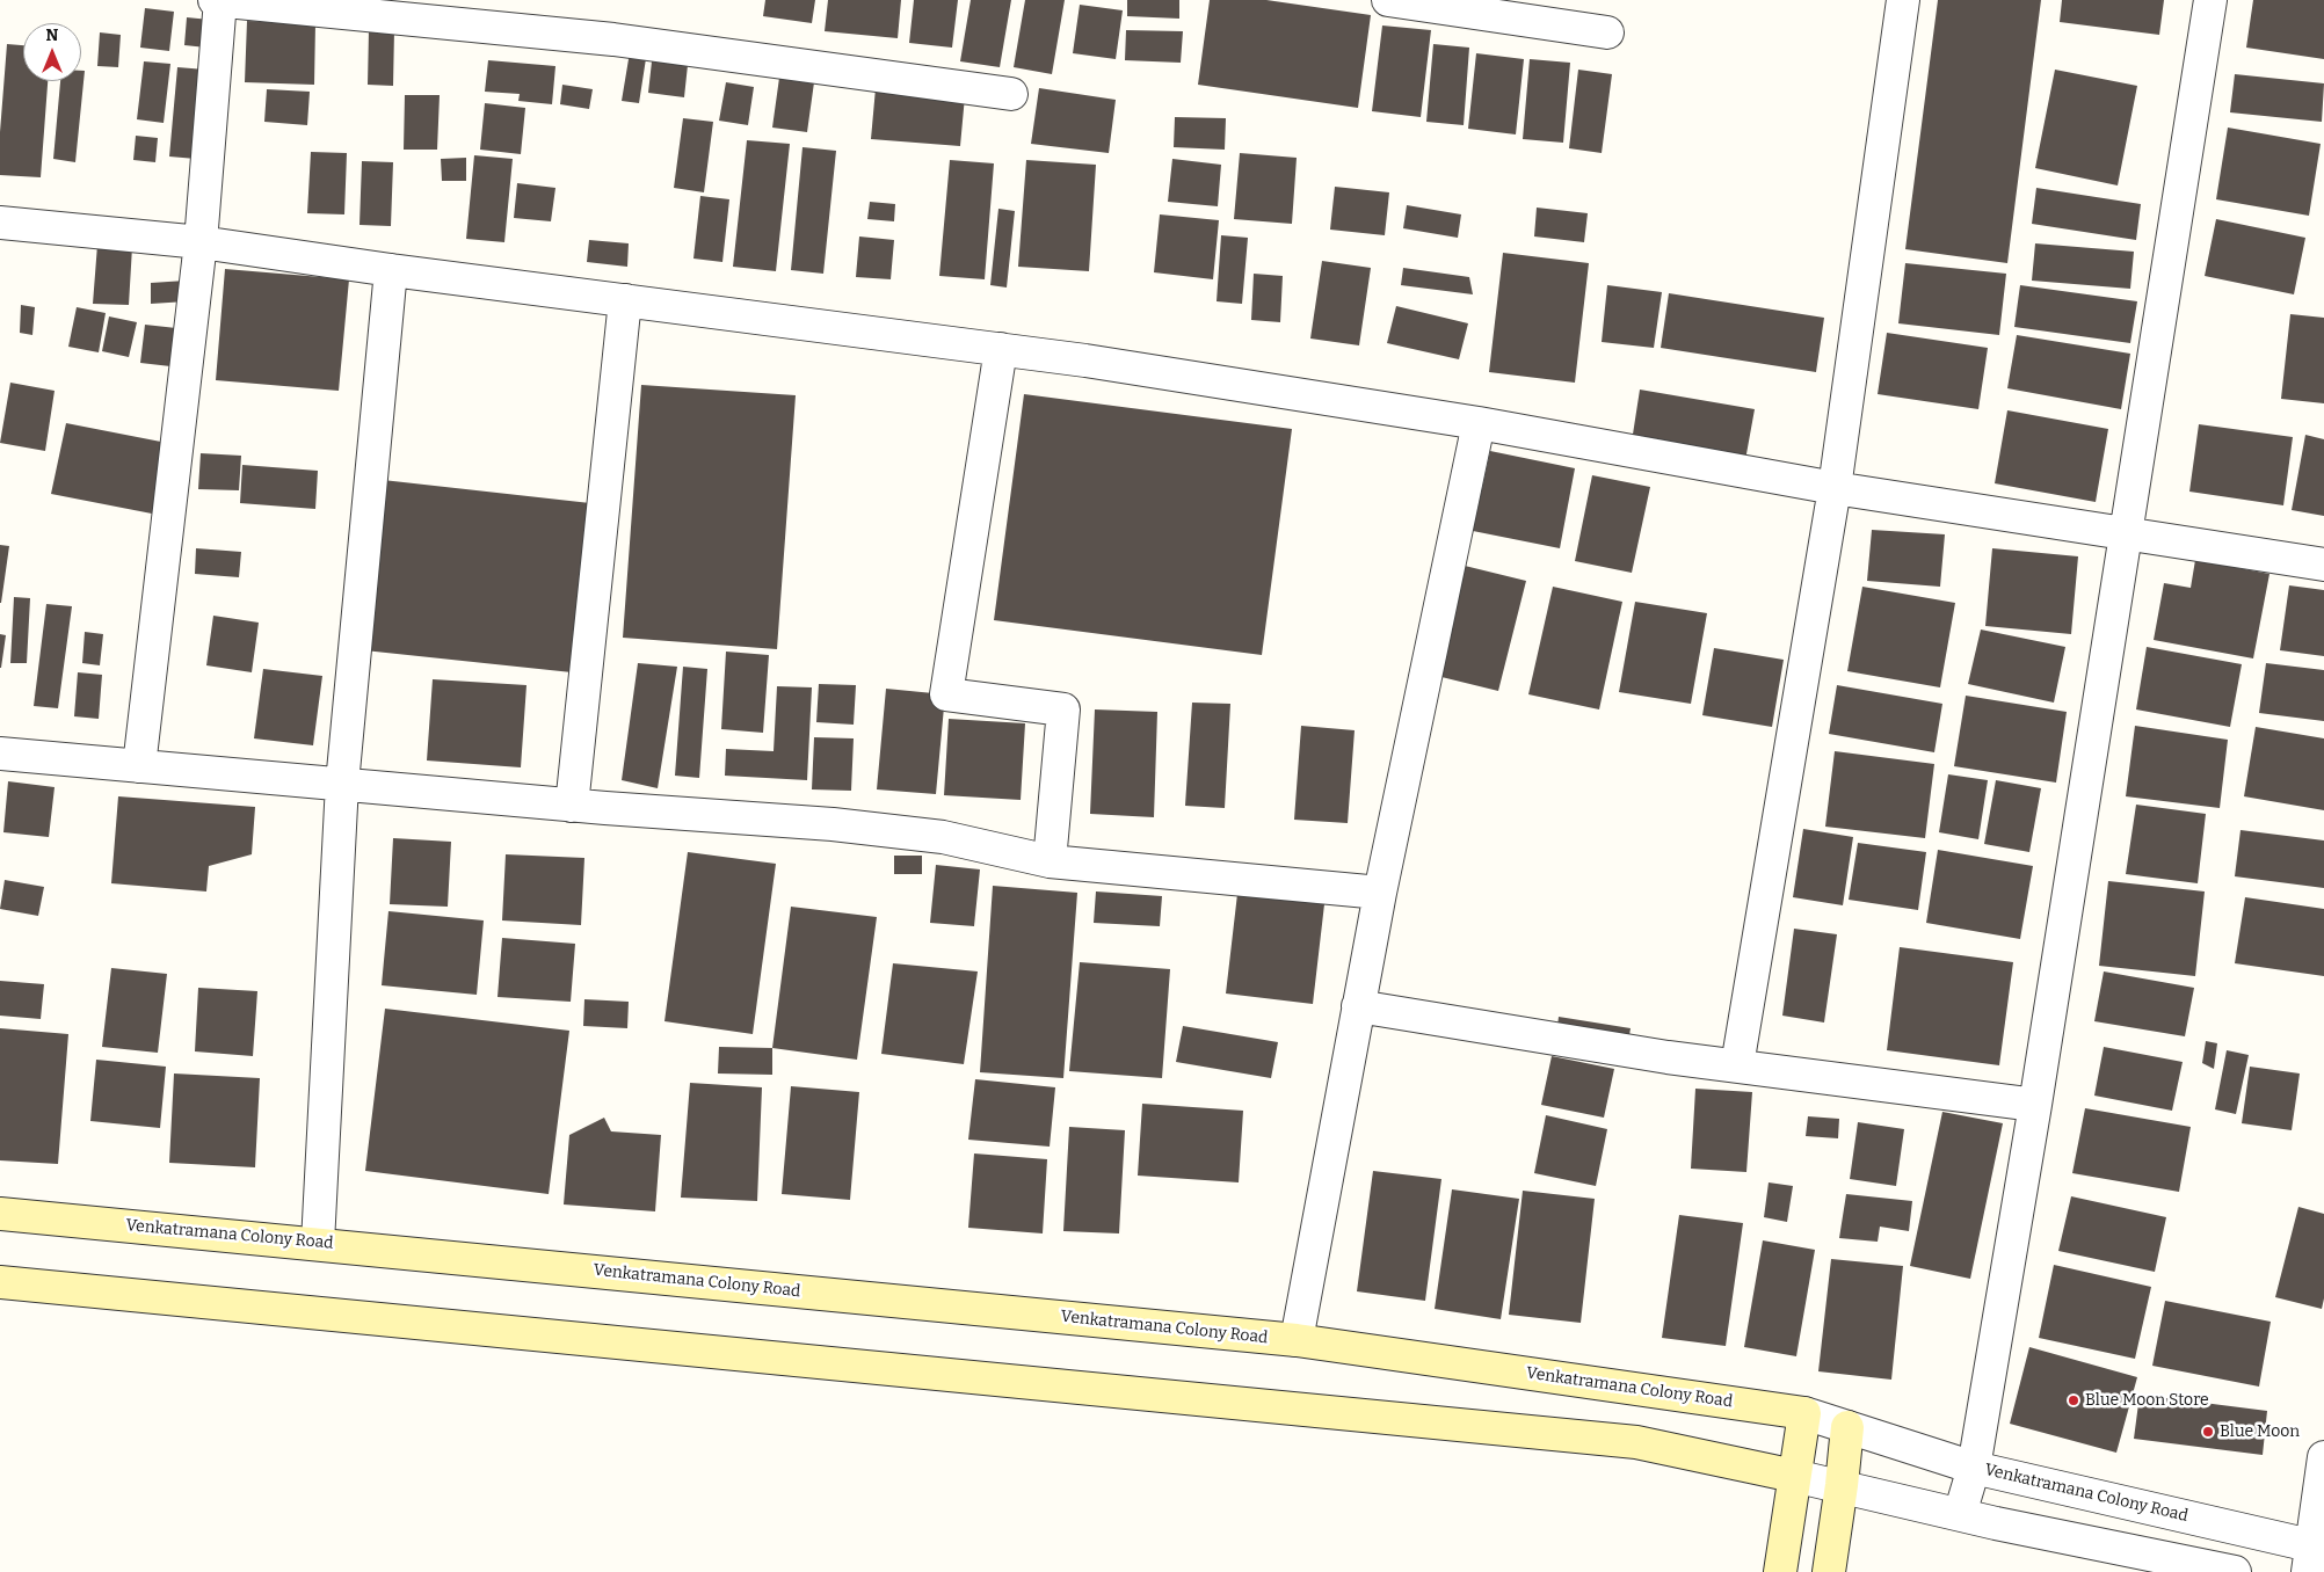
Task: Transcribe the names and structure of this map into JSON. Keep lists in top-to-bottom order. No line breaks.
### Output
{"streets":{"main road":["Venkatramana Colony Road"]},"places":["Blue Moon Store","Blue Moon"],"north":"top"}
